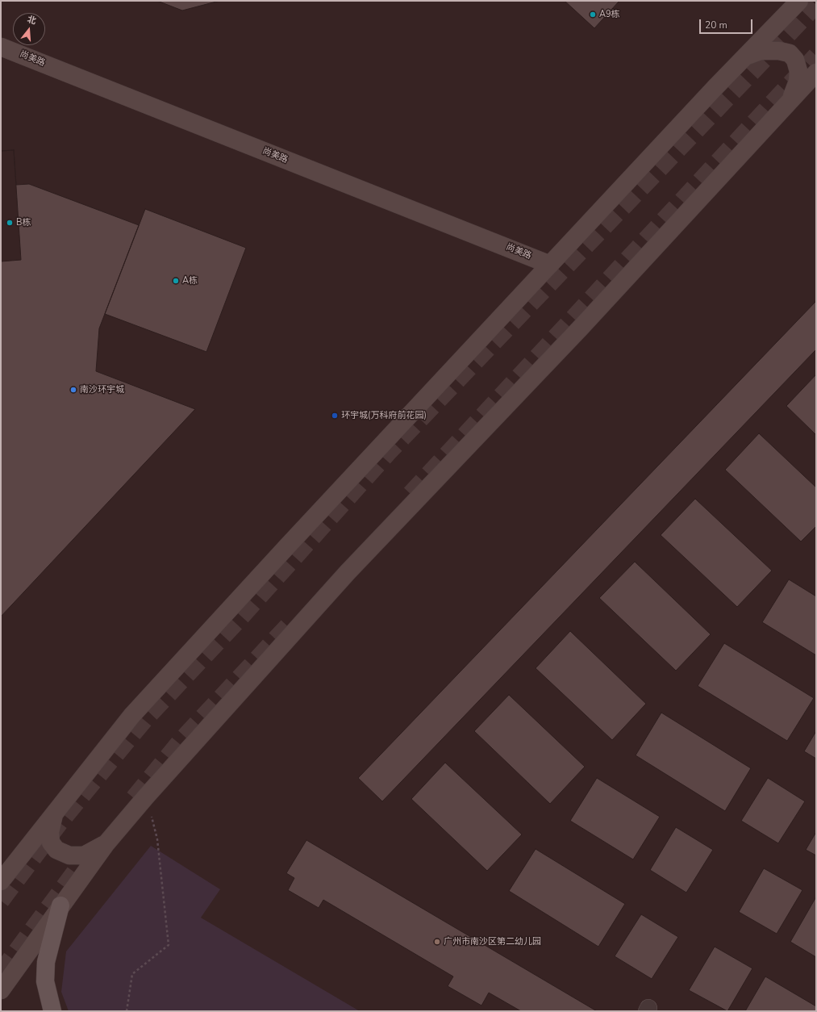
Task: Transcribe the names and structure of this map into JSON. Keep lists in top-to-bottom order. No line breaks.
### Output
{"streets":{"main road":["尚美路"]},"places":["A9栋","B栋","A栋","南沙环宇城","环宇城(万科府前花园)","广州市南沙区第二幼儿园"],"scale_bar":"20 m","north":"top"}
